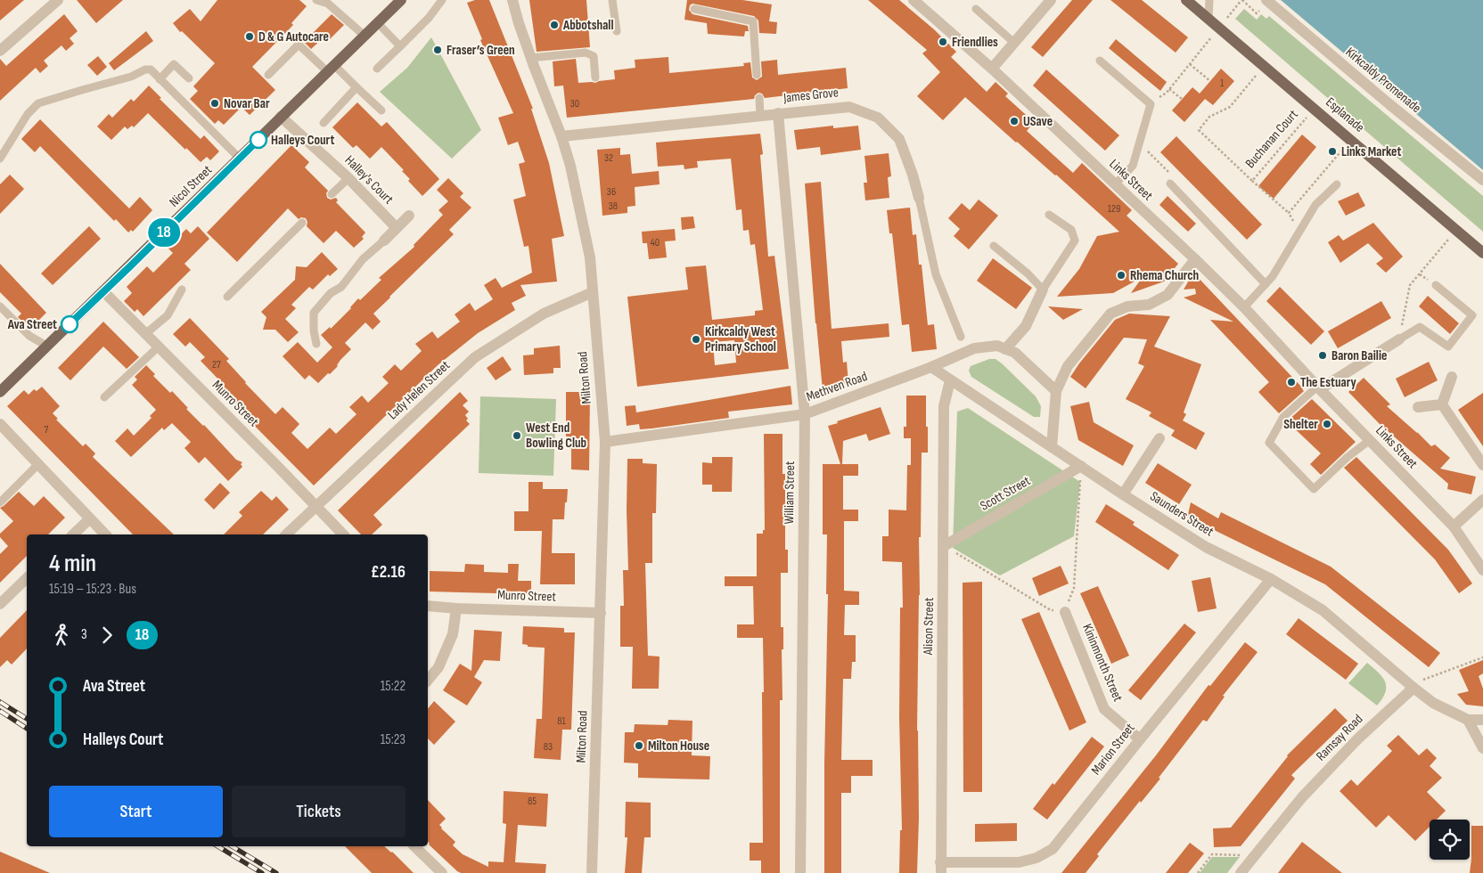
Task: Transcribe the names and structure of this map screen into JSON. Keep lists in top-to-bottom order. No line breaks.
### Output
{"streets":{"main road":["Esplanade","Nicol Street"],"street":["Kirkcaldy Promenade","James Grove","Halley's Court","Links Street","Milton Road","Methven Road","Lady Helen Street","Munro Street","William Street","Scott Street","Saunders Street","Alison Street","Kininmonth Street","Ramsay Road","Marion Street"],"path":["Buchanan Court"]},"crossings":[["James Grove","Milton Road"],["James Grove","William Street"],["Esplanade","Buchanan Court"],["Halley's Court","Nicol Street"],["Nicol Street","Munro Street"],["Milton Road","Methven Road"],["Milton Road","Lady Helen Street"],["Milton Road","Munro Street"],["Methven Road","William Street"],["Methven Road","Saunders Street"],["Lady Helen Street","Munro Street"],["Scott Street","Saunders Street"],["Scott Street","Alison Street"],["Saunders Street","Alison Street"],["Saunders Street","Ramsay Road"],["Saunders Street","Marion Street"],["Alison Street","Marion Street"],["Kininmonth Street","Marion Street"]],"places":["Abbotshall","D & G Autocare","Friendlies","Fraser’s Green","Novar Bar","USave","Halleys Court","Links Market","Rhema Church","Ava Street","Kirkcaldy West Primary School","Baron Bailie","The Estuary","Shelter","West End Bowling Club","Milton House"],"lines":["bus line 18"],"house_numbers":["1","30","32","36","38","129","40","27","7","81","83","85"],"page":{"on_map":"18","heading":["4 min","15:19 – 15:23 · Bus","£2.16"],"legs":["3","18"],"list":[{"name":"Ava Street","value":"15:22"},{"name":"Halleys Court","value":"15:23"}],"buttons":["Start","Tickets"]}}
